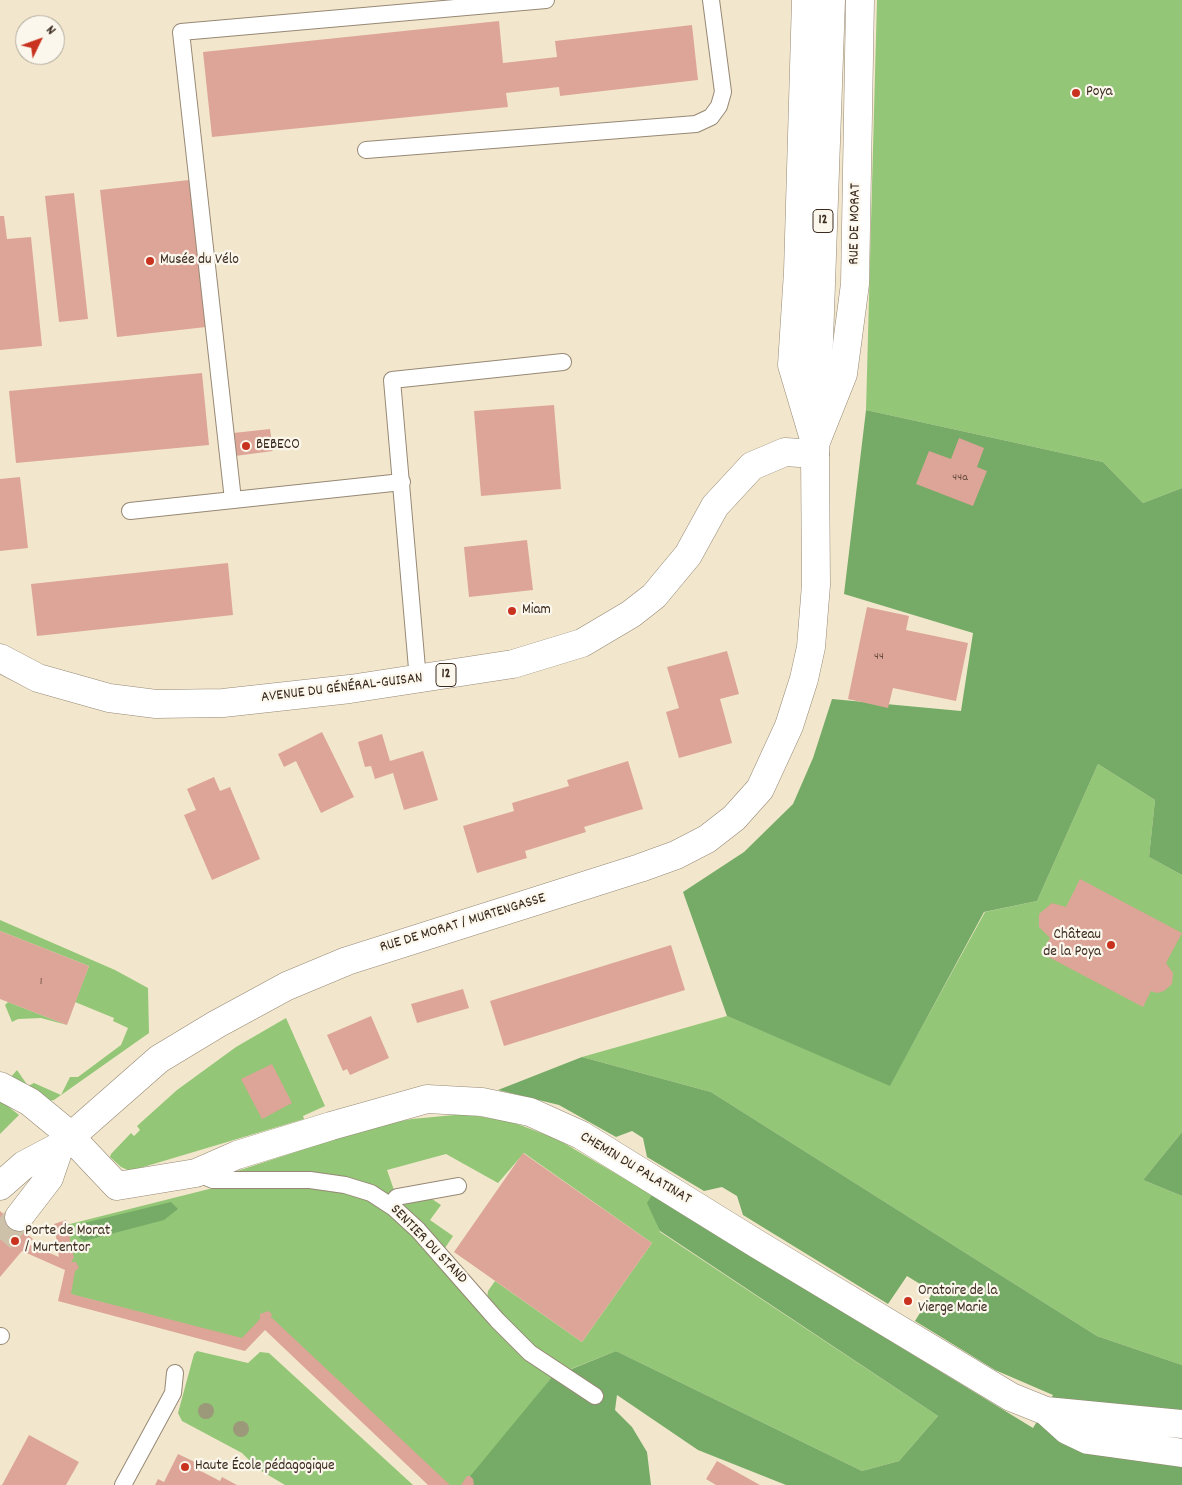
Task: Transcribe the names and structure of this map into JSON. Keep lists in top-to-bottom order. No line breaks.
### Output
{"streets":{"main road":["12","RUE DE MORAT","AVENUE DU GÉNÉRAL-GUISAN","RUE DE MORAT / MURTENGASSE","CHEMIN DU PALATINAT"],"lane":["SENTIER DU STAND"]},"crossings":[["12","RUE DE MORAT"],["12","AVENUE DU GÉNÉRAL-GUISAN"],["RUE DE MORAT","AVENUE DU GÉNÉRAL-GUISAN"],["RUE DE MORAT","RUE DE MORAT / MURTENGASSE"],["RUE DE MORAT / MURTENGASSE","CHEMIN DU PALATINAT"],["CHEMIN DU PALATINAT","SENTIER DU STAND"]],"places":["Poya","Musée du Vélo","BEBECO","Miam","Château de la Poya","Porte de Morat / Murtentor","Oratoire de la Vierge Marie","Haute École pédagogique"],"house_numbers":["44a","44","1"],"north":"top right"}
